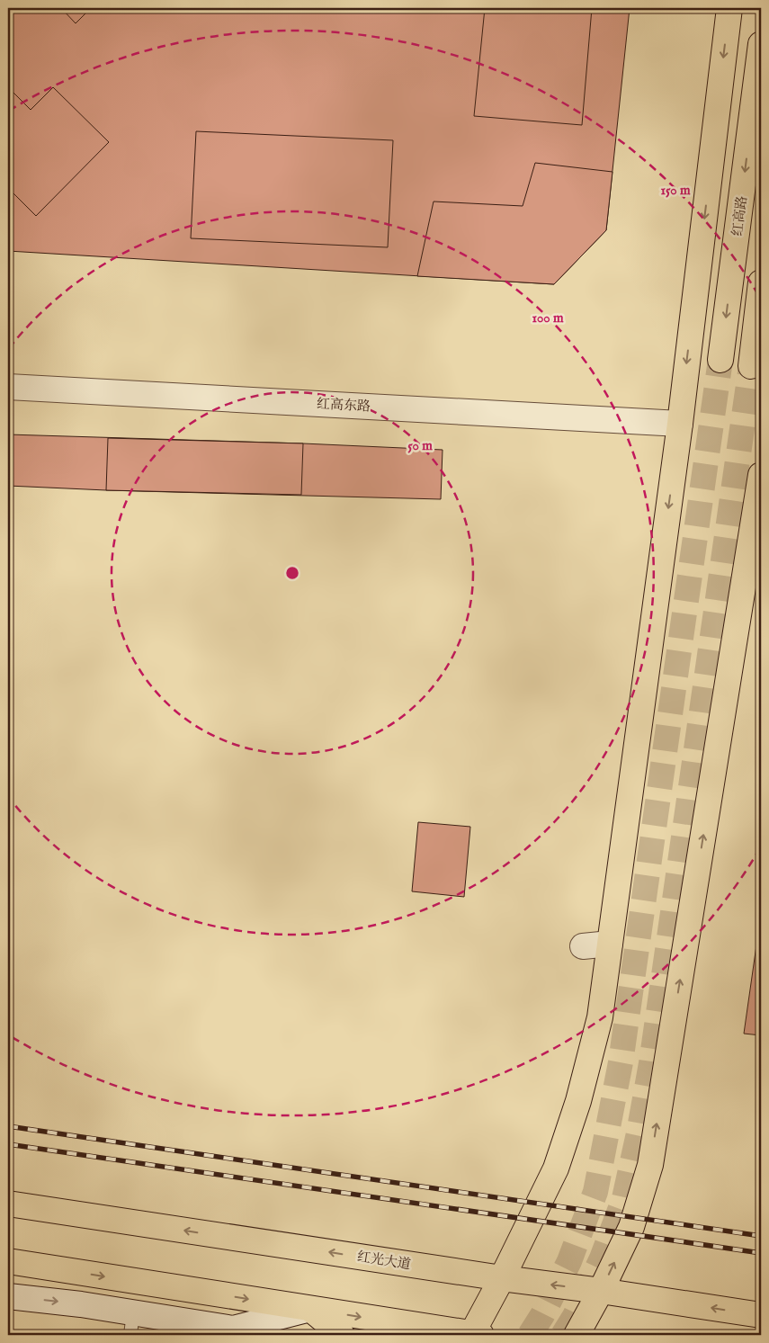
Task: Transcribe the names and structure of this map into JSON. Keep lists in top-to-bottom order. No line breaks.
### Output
{"streets":{"main road":["红高路","红光大道"],"street":["红高东路"]},"rings":["150 m","100 m","50 m"]}
